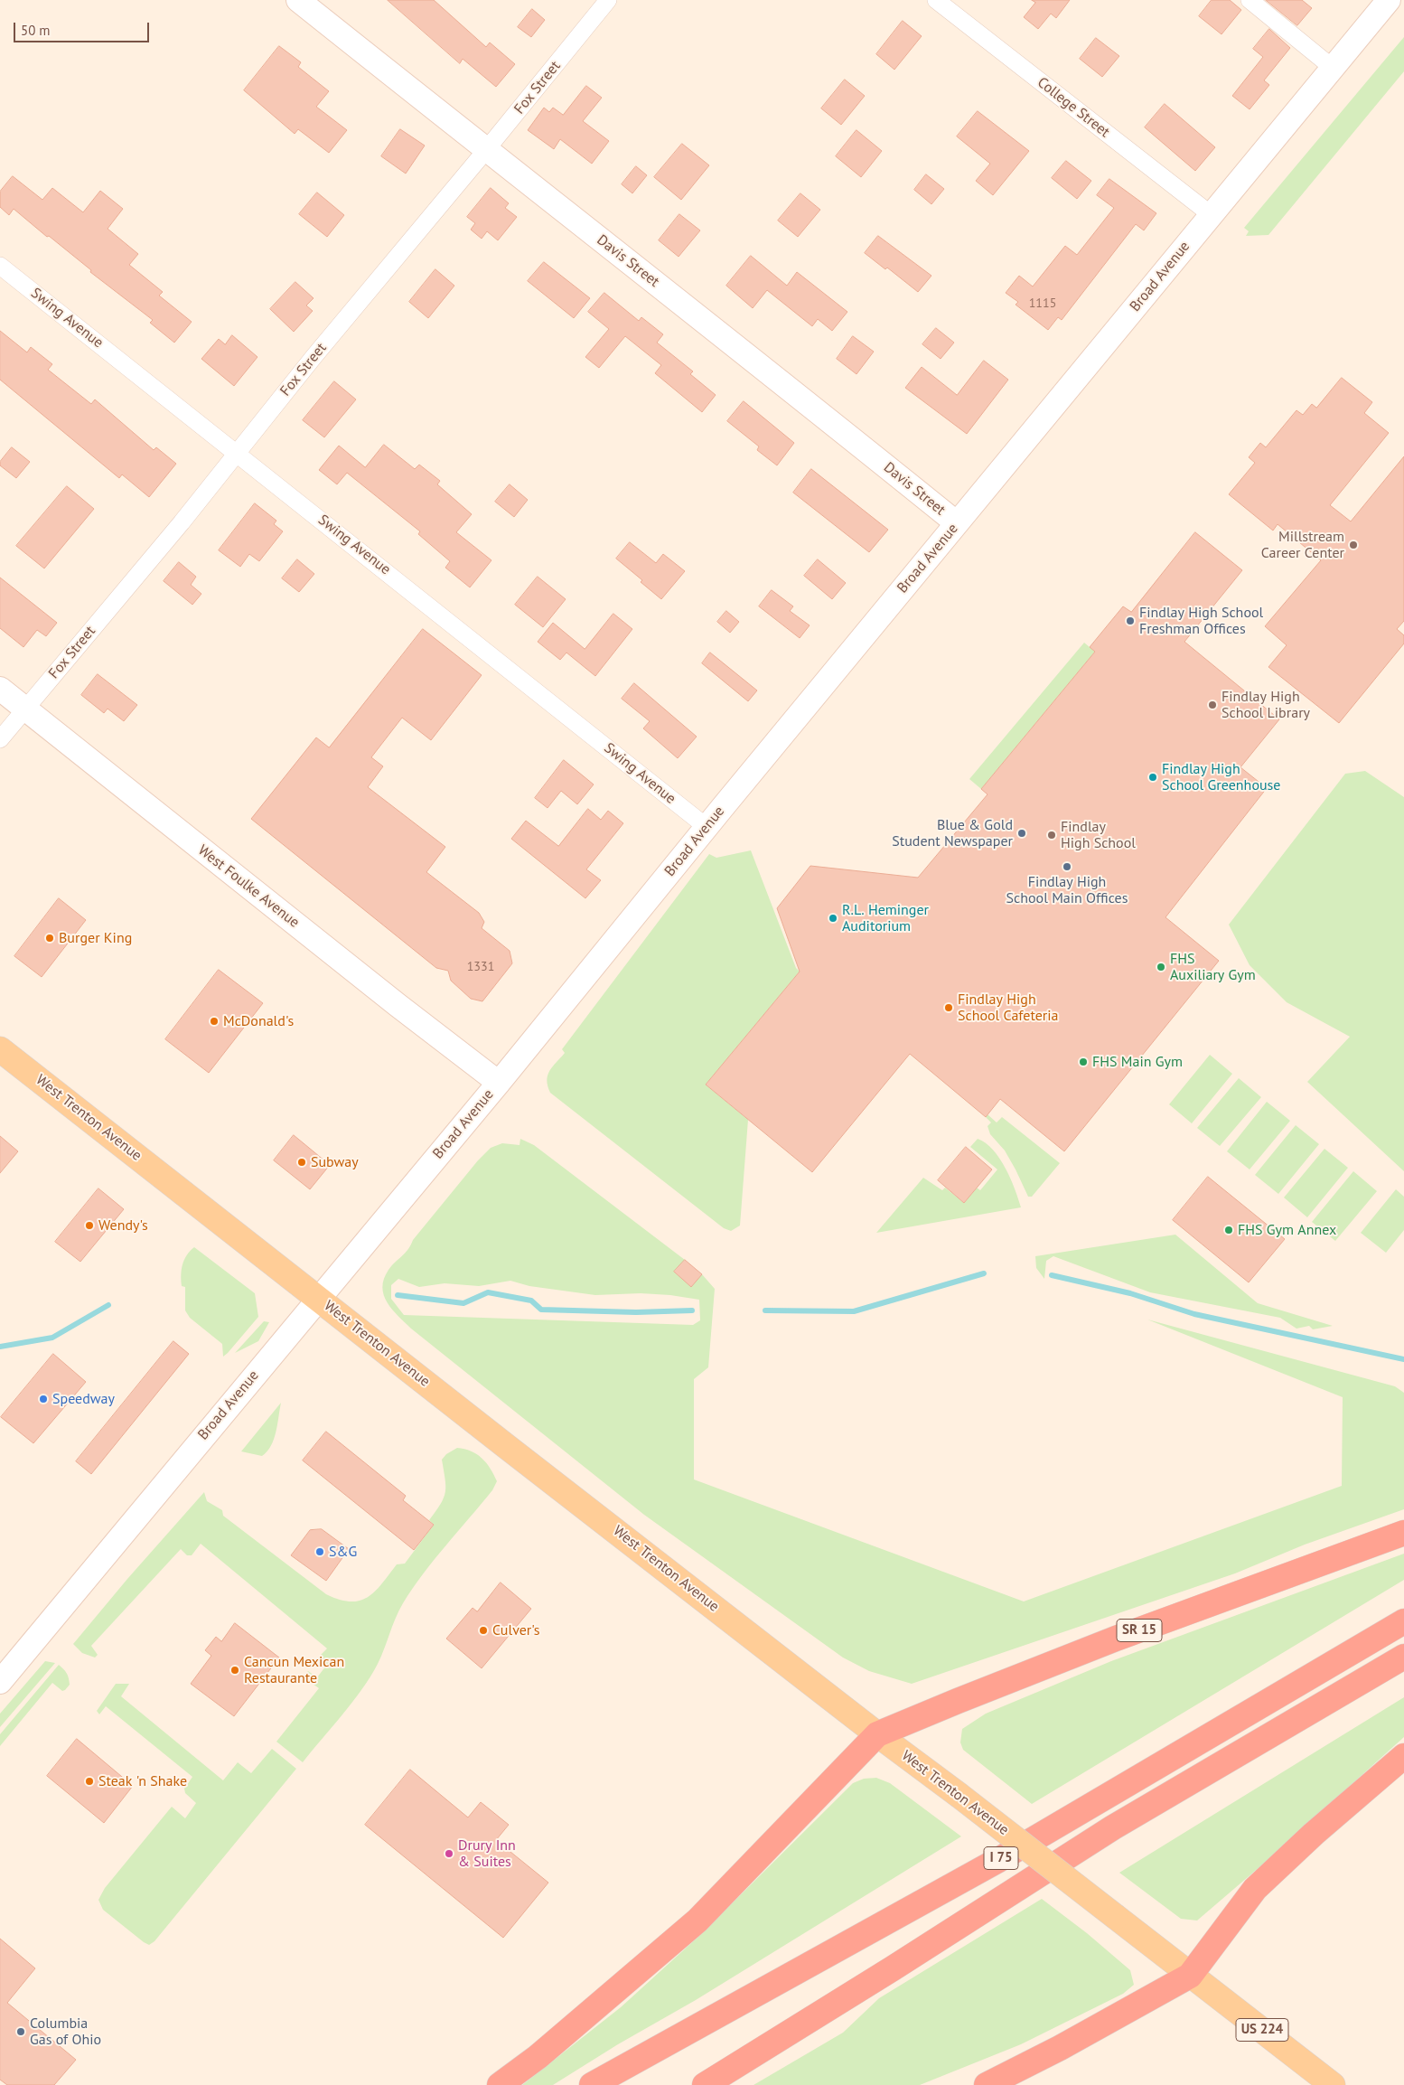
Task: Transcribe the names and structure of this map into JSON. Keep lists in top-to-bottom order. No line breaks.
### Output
{"streets":{"highway":["SR 15","I 75"],"main road":["Davis Street","Broad Avenue","West Foulke Avenue","West Trenton Avenue","US 224"],"street":["Fox Street","College Street","Swing Avenue"]},"crossings":[["Fox Street","Davis Street"],["Fox Street","Swing Avenue"],["Fox Street","West Foulke Avenue"],["College Street","Broad Avenue"],["Davis Street","Broad Avenue"],["Broad Avenue","Swing Avenue"],["Broad Avenue","West Foulke Avenue"],["Broad Avenue","West Trenton Avenue"],["West Trenton Avenue","SR 15"]],"places":["Millstream Career Center","Findlay High School Freshman Offices","Findlay High School Library","Findlay High School Greenhouse","Blue & Gold Student Newspaper","Findlay High School","Findlay High School Main Offices","R.L. Heminger Auditorium","Burger King","FHS Auxiliary Gym","Findlay High School Cafeteria","McDonald's","FHS Main Gym","Subway","Wendy's","FHS Gym Annex","Speedway","S&G","Culver's","Cancun Mexican Restaurante","Steak 'n Shake","Drury Inn & Suites","Columbia Gas of Ohio"],"house_numbers":["1115","1331"],"scale_bar":"50 m"}
